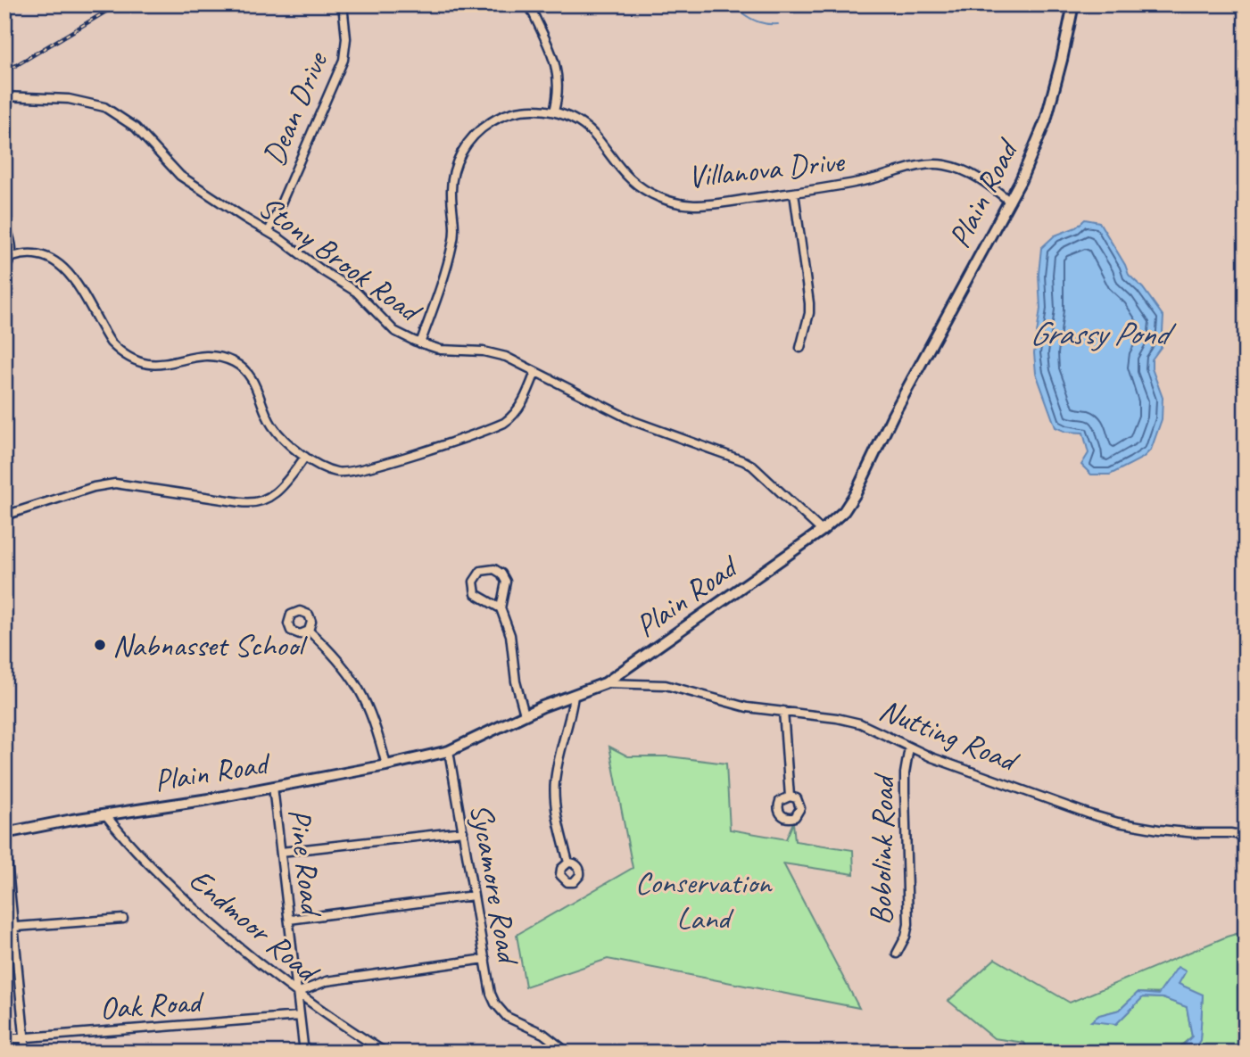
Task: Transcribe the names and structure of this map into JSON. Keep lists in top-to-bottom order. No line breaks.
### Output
{"streets":{"main road":["Plain Road"],"street":["Dean Drive","Villanova Drive","Stony Brook Road","Nutting Road","Bobolink Road","Pine Road","Sycamore Road","Endmoor Road","Oak Road"]},"crossings":[["Dean Drive","Stony Brook Road"],["Villanova Drive","Plain Road"],["Villanova Drive","Stony Brook Road"],["Plain Road","Stony Brook Road"],["Plain Road","Nutting Road"],["Plain Road","Pine Road"],["Plain Road","Sycamore Road"],["Plain Road","Endmoor Road"],["Nutting Road","Bobolink Road"],["Pine Road","Endmoor Road"],["Pine Road","Oak Road"]],"water":["Grassy Pond"],"parks":["Conservation Land"],"places":["Nabnasset School"]}
